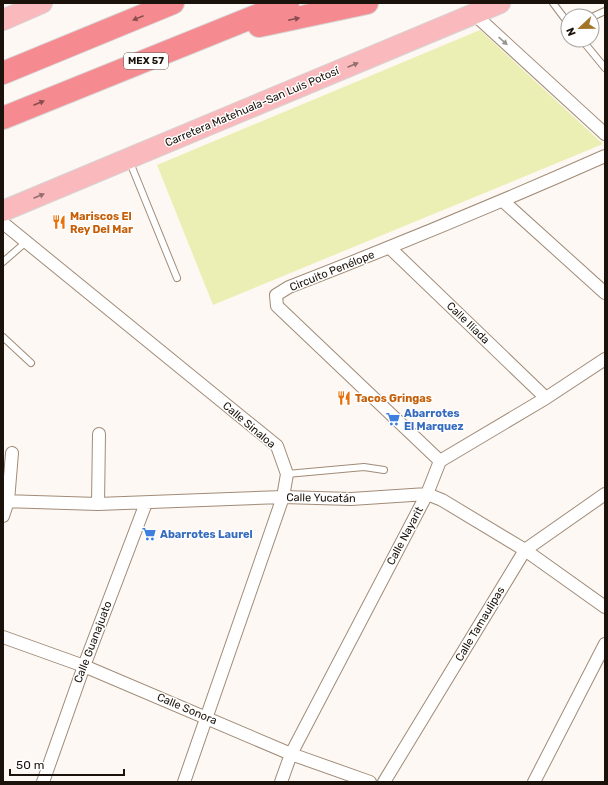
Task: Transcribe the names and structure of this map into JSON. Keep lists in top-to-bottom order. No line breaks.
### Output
{"streets":{"highway":["MEX 57"],"main road":["Carretera Matehuala-San Luis Potosí"],"street":["Circuito Penélope","Calle Iliada","Calle Sinaloa","Calle Yucatán","Calle Nayarit","Calle Tamaulipas","Calle Guanajuato","Calle Sonora"]},"crossings":[["Circuito Penélope","Calle Iliada"],["Circuito Penélope","Calle Nayarit"],["Calle Yucatán","Calle Nayarit"],["Calle Yucatán","Calle Tamaulipas"],["Calle Yucatán","Calle Guanajuato"],["Calle Nayarit","Calle Sonora"],["Calle Guanajuato","Calle Sonora"]],"one_way":["Carretera Matehuala-San Luis Potosí"],"places":{"restaurant":["Mariscos El Rey Del Mar","Tacos Gringas"],"supermarket":["Abarrotes El Marquez","Abarrotes Laurel"]},"scale_bar":"50 m","north":"left"}
